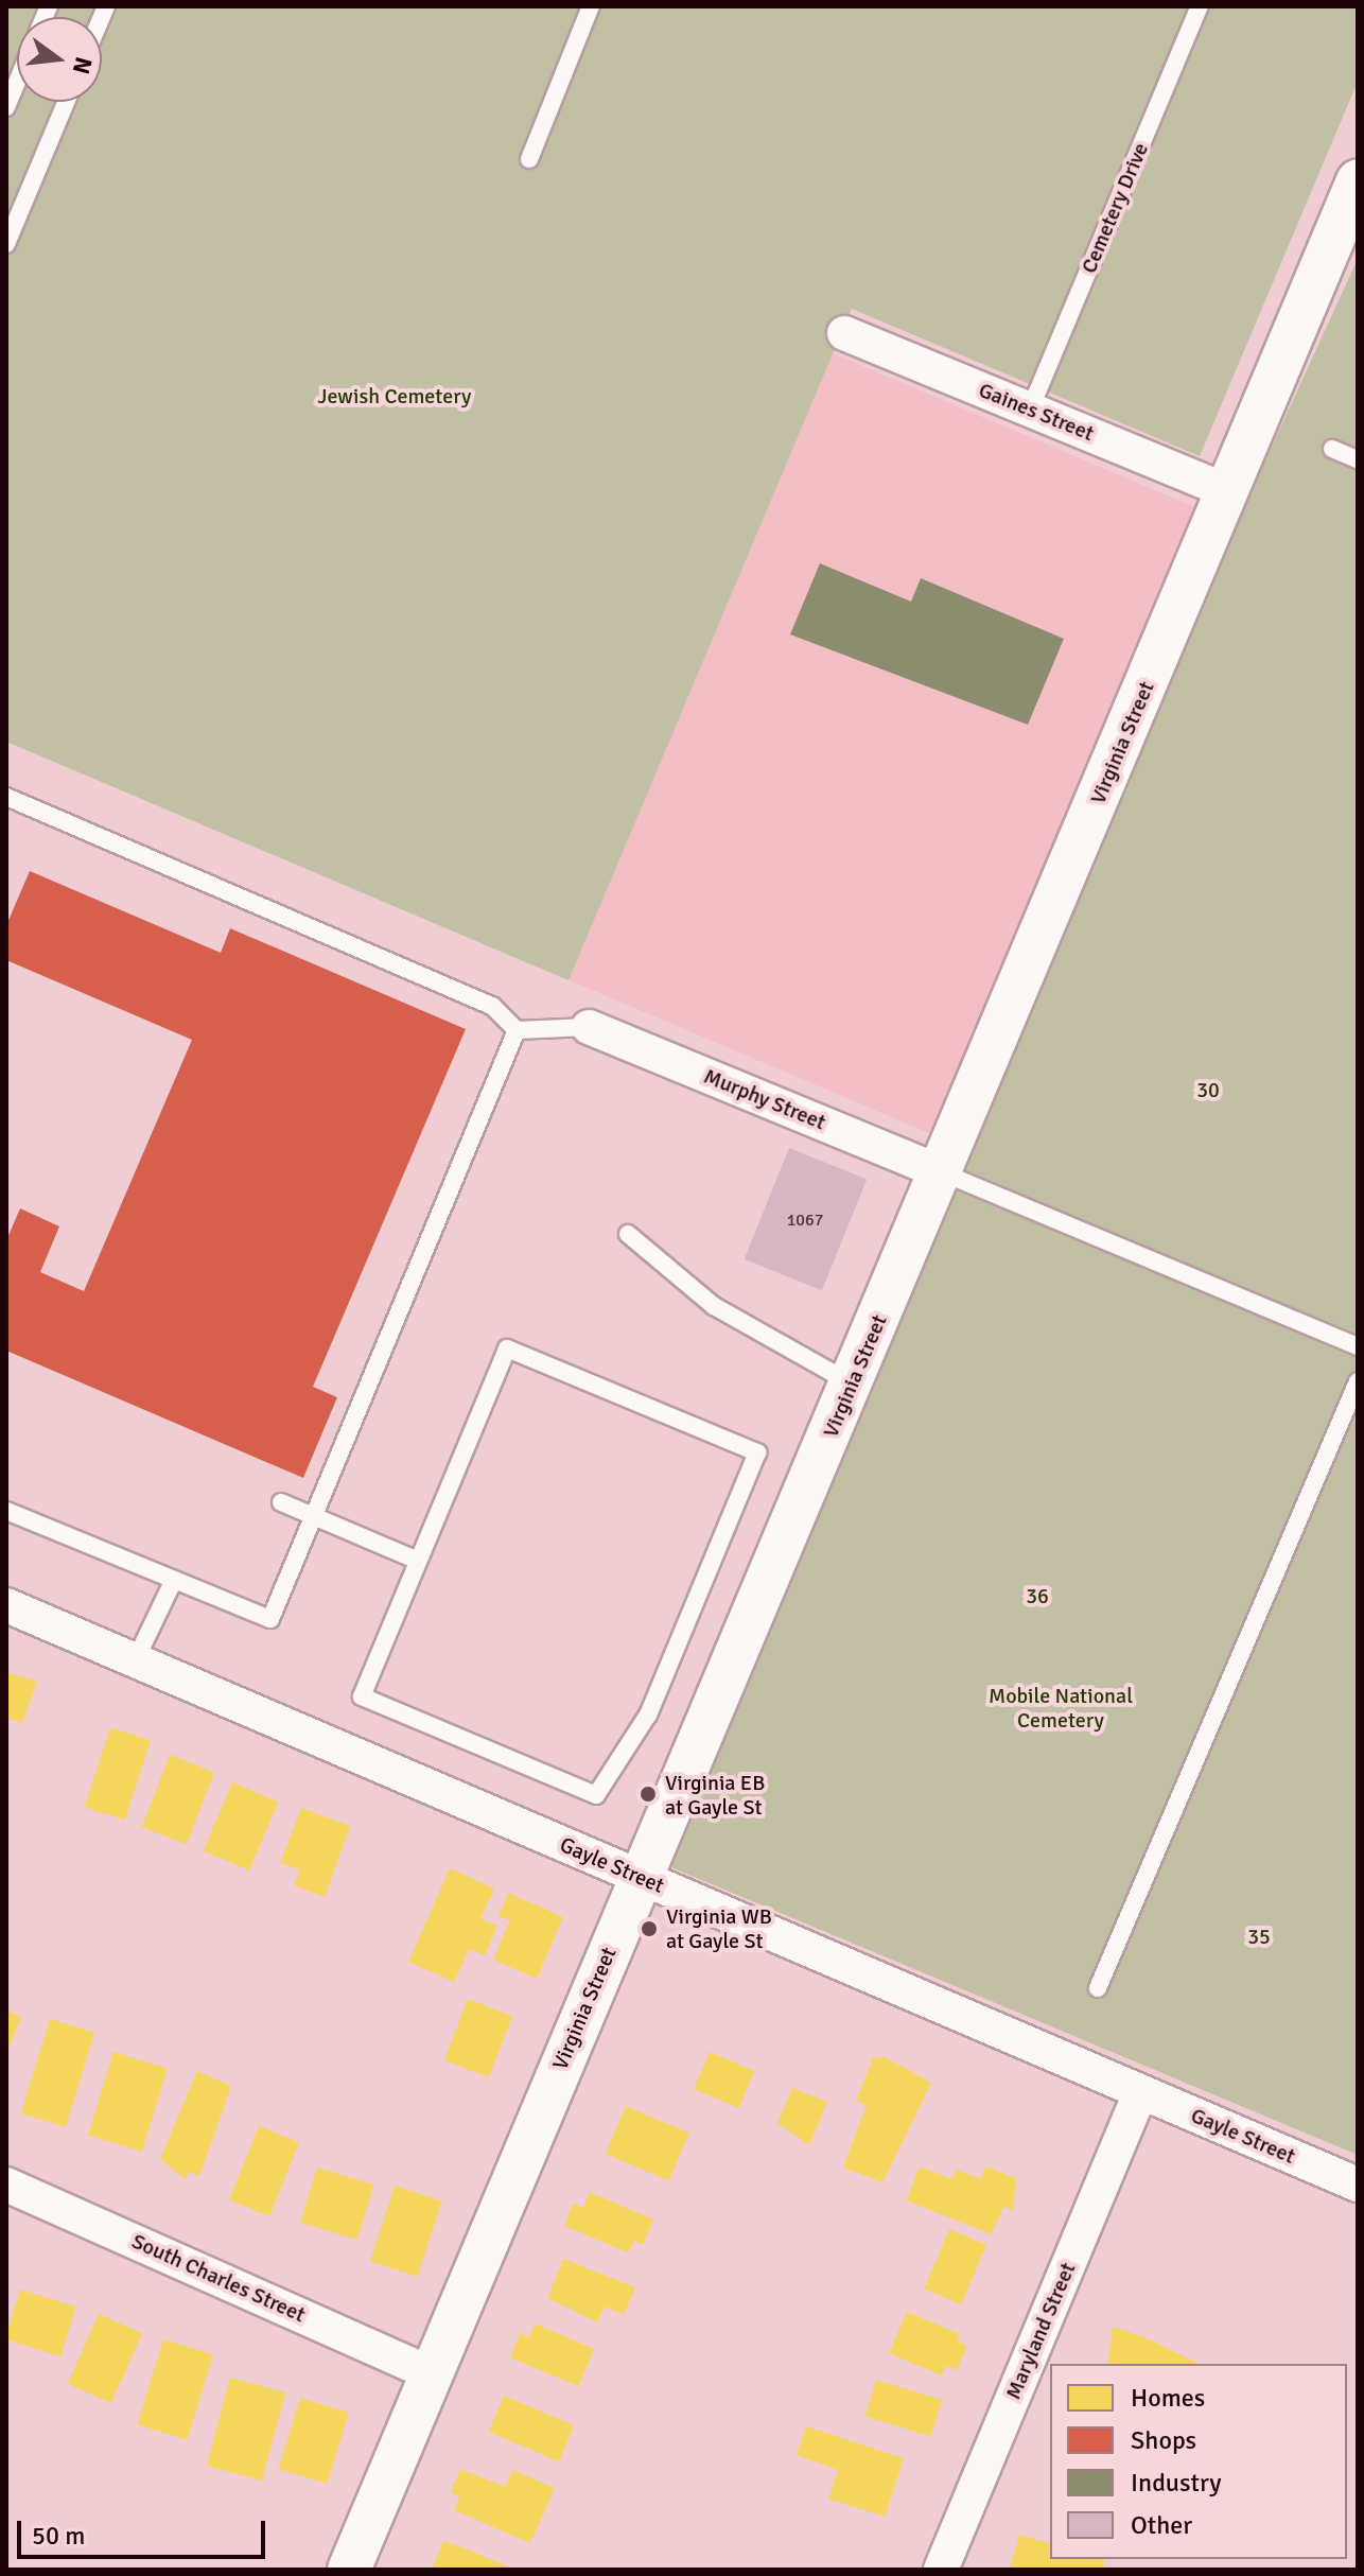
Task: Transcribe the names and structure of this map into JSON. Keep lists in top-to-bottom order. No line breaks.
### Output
{"streets":{"street":["Gaines Street","Virginia Street","Murphy Street","Gayle Street","South Charles Street","Maryland Street"],"lane":["Cemetery Drive"]},"crossings":[["Cemetery Drive","Gaines Street"],["Gaines Street","Virginia Street"],["Virginia Street","Murphy Street"],["Virginia Street","Gayle Street"],["Virginia Street","South Charles Street"],["Gayle Street","Maryland Street"]],"parks":["Jewish Cemetery","30","36","Mobile National Cemetery","35"],"places":["Virginia EB at Gayle St","Virginia WB at Gayle St"],"house_numbers":["1067"],"legend":["Homes","Shops","Industry","Other"],"scale_bar":"50 m","north":"right"}
